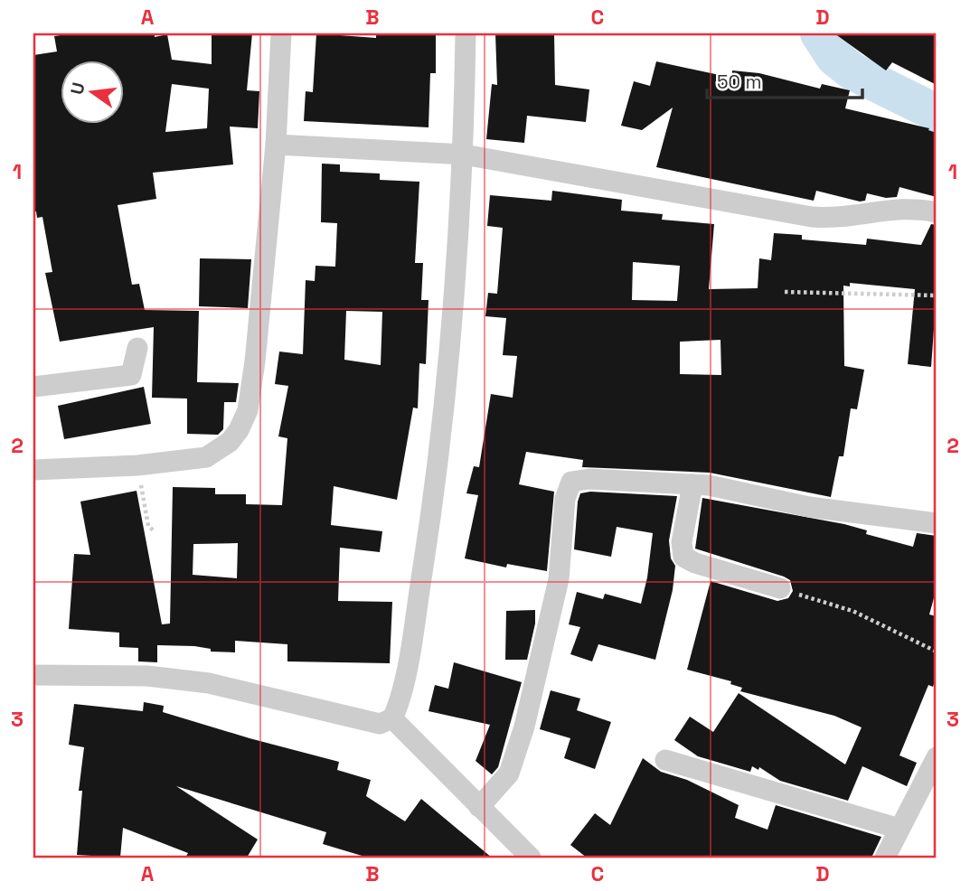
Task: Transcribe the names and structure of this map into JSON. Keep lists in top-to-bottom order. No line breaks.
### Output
{"scale_bar":"50 m","north":"left","grid":{"columns":["A","B","C","D"],"rows":["1","2","3"]}}
